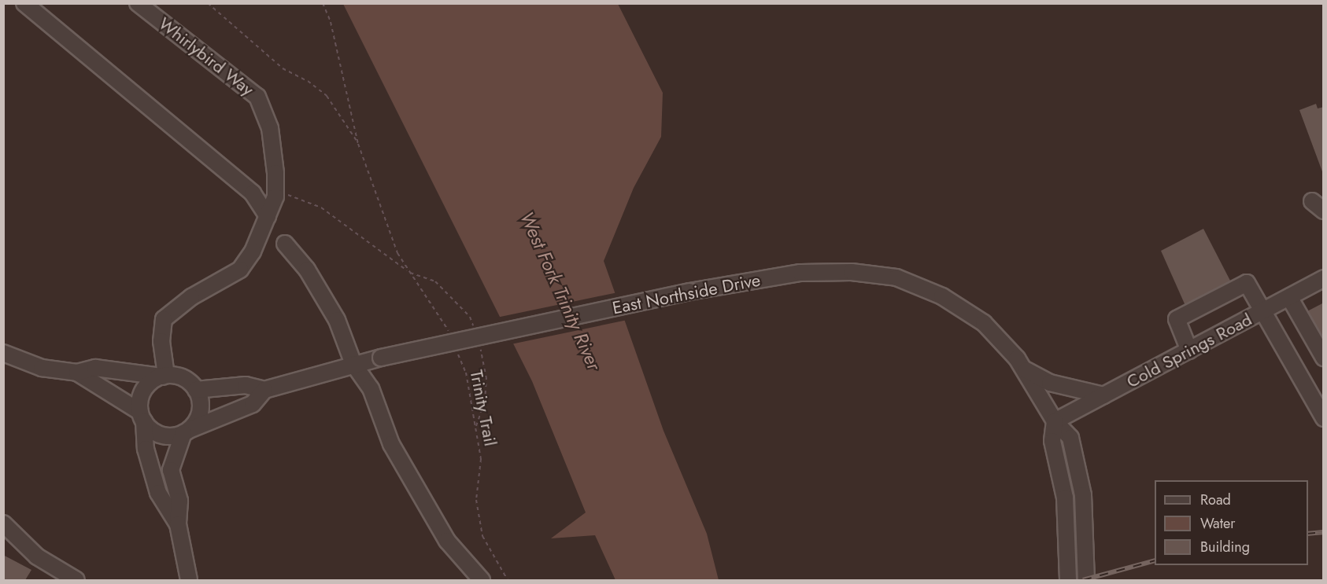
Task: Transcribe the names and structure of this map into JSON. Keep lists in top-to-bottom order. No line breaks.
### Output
{"streets":{"street":["Whirlybird Way","East Northside Drive","Cold Springs Road"],"path":["Trinity Trail"]},"crossings":[["Whirlybird Way","East Northside Drive"],["East Northside Drive","Cold Springs Road"]],"water":["West Fork Trinity River"],"legend":["Road","Water","Building"]}
